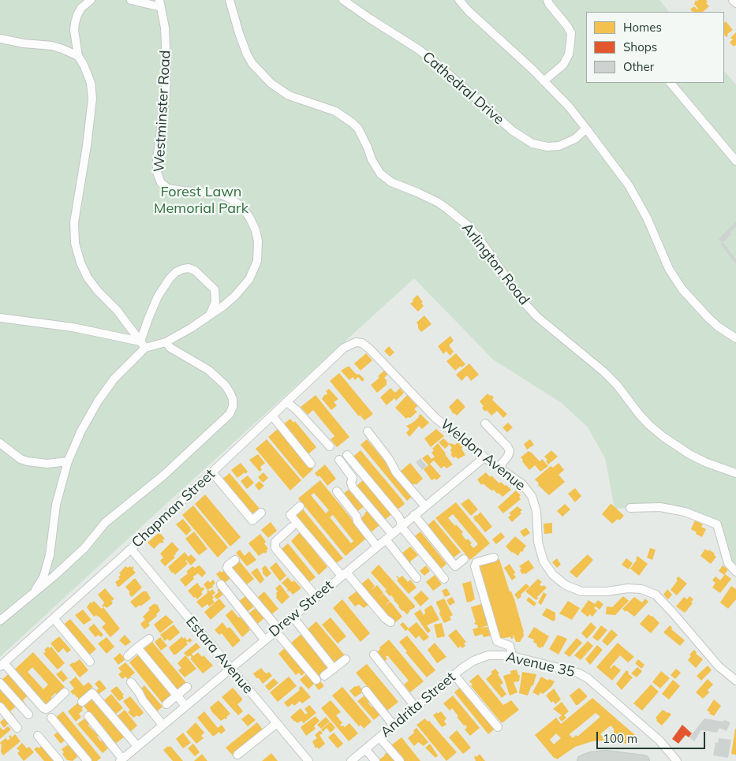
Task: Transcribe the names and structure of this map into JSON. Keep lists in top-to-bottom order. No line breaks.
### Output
{"streets":{"street":["Cathedral Drive","Westminster Road","Arlington Road","Weldon Avenue","Chapman Street","Drew Street","Estara Avenue","Avenue 35","Andrita Street"]},"crossings":[["Weldon Avenue","Chapman Street"],["Weldon Avenue","Drew Street"],["Chapman Street","Estara Avenue"],["Drew Street","Estara Avenue"],["Avenue 35","Andrita Street"]],"parks":["Forest Lawn Memorial Park"],"legend":["Homes","Shops","Other"],"scale_bar":"100 m"}
